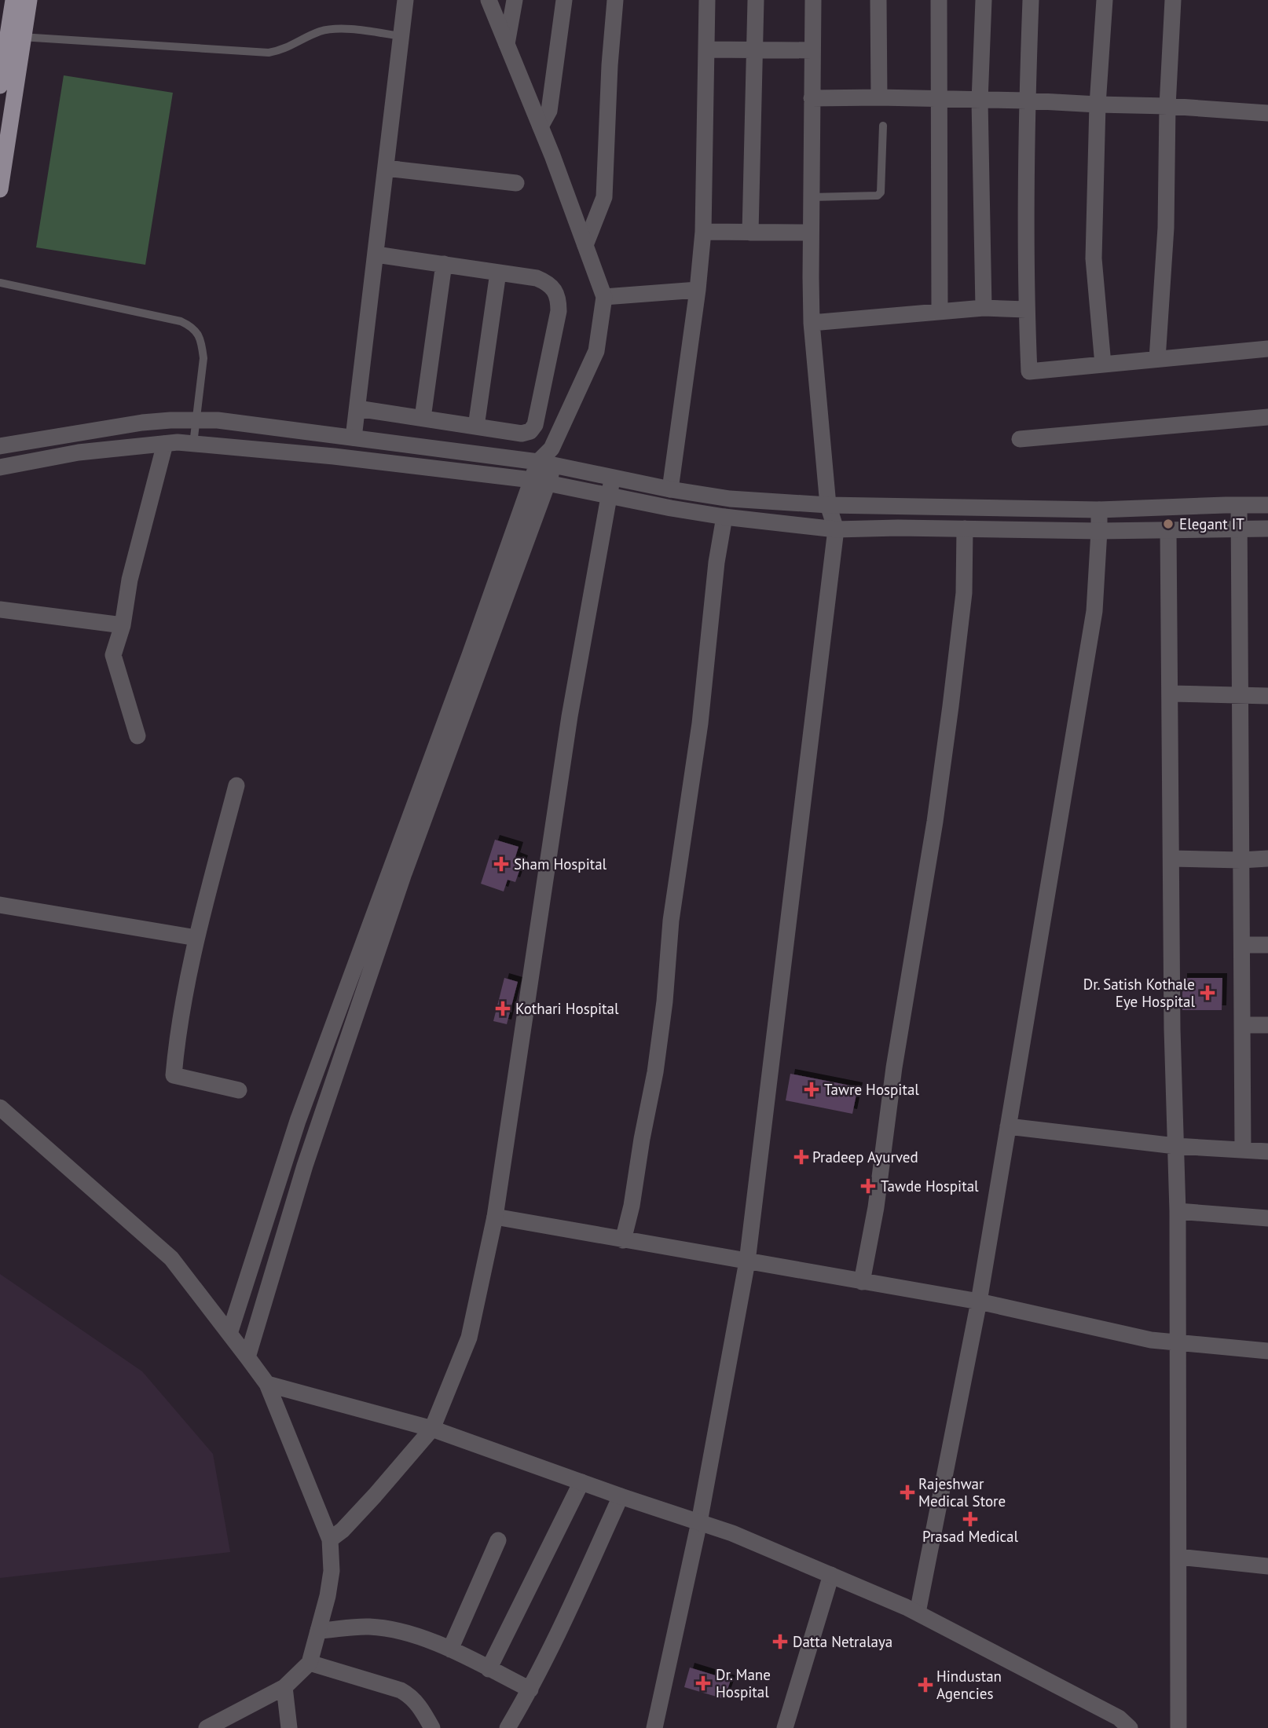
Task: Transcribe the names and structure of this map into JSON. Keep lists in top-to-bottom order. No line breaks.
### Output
{"places":{"other":["Elegant IT"],"health":["Sham Hospital","Dr. Satish Kothale Eye Hospital","Kothari Hospital","Tawre Hospital","Pradeep Ayurved","Tawde Hospital","Rajeshwar Medical Store","Prasad Medical","Datta Netralaya","Dr. Mane Hospital","Hindustan Agencies"]}}
